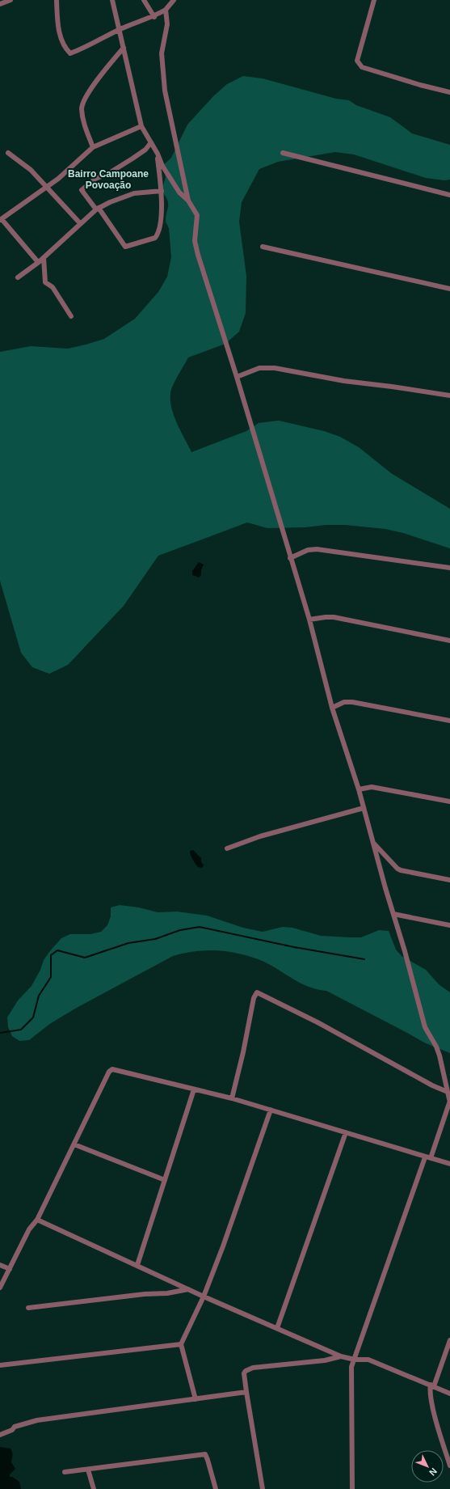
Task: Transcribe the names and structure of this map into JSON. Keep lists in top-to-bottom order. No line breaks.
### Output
{"districts":["Bairro Campoane Povoação"],"north":"bottom right"}
